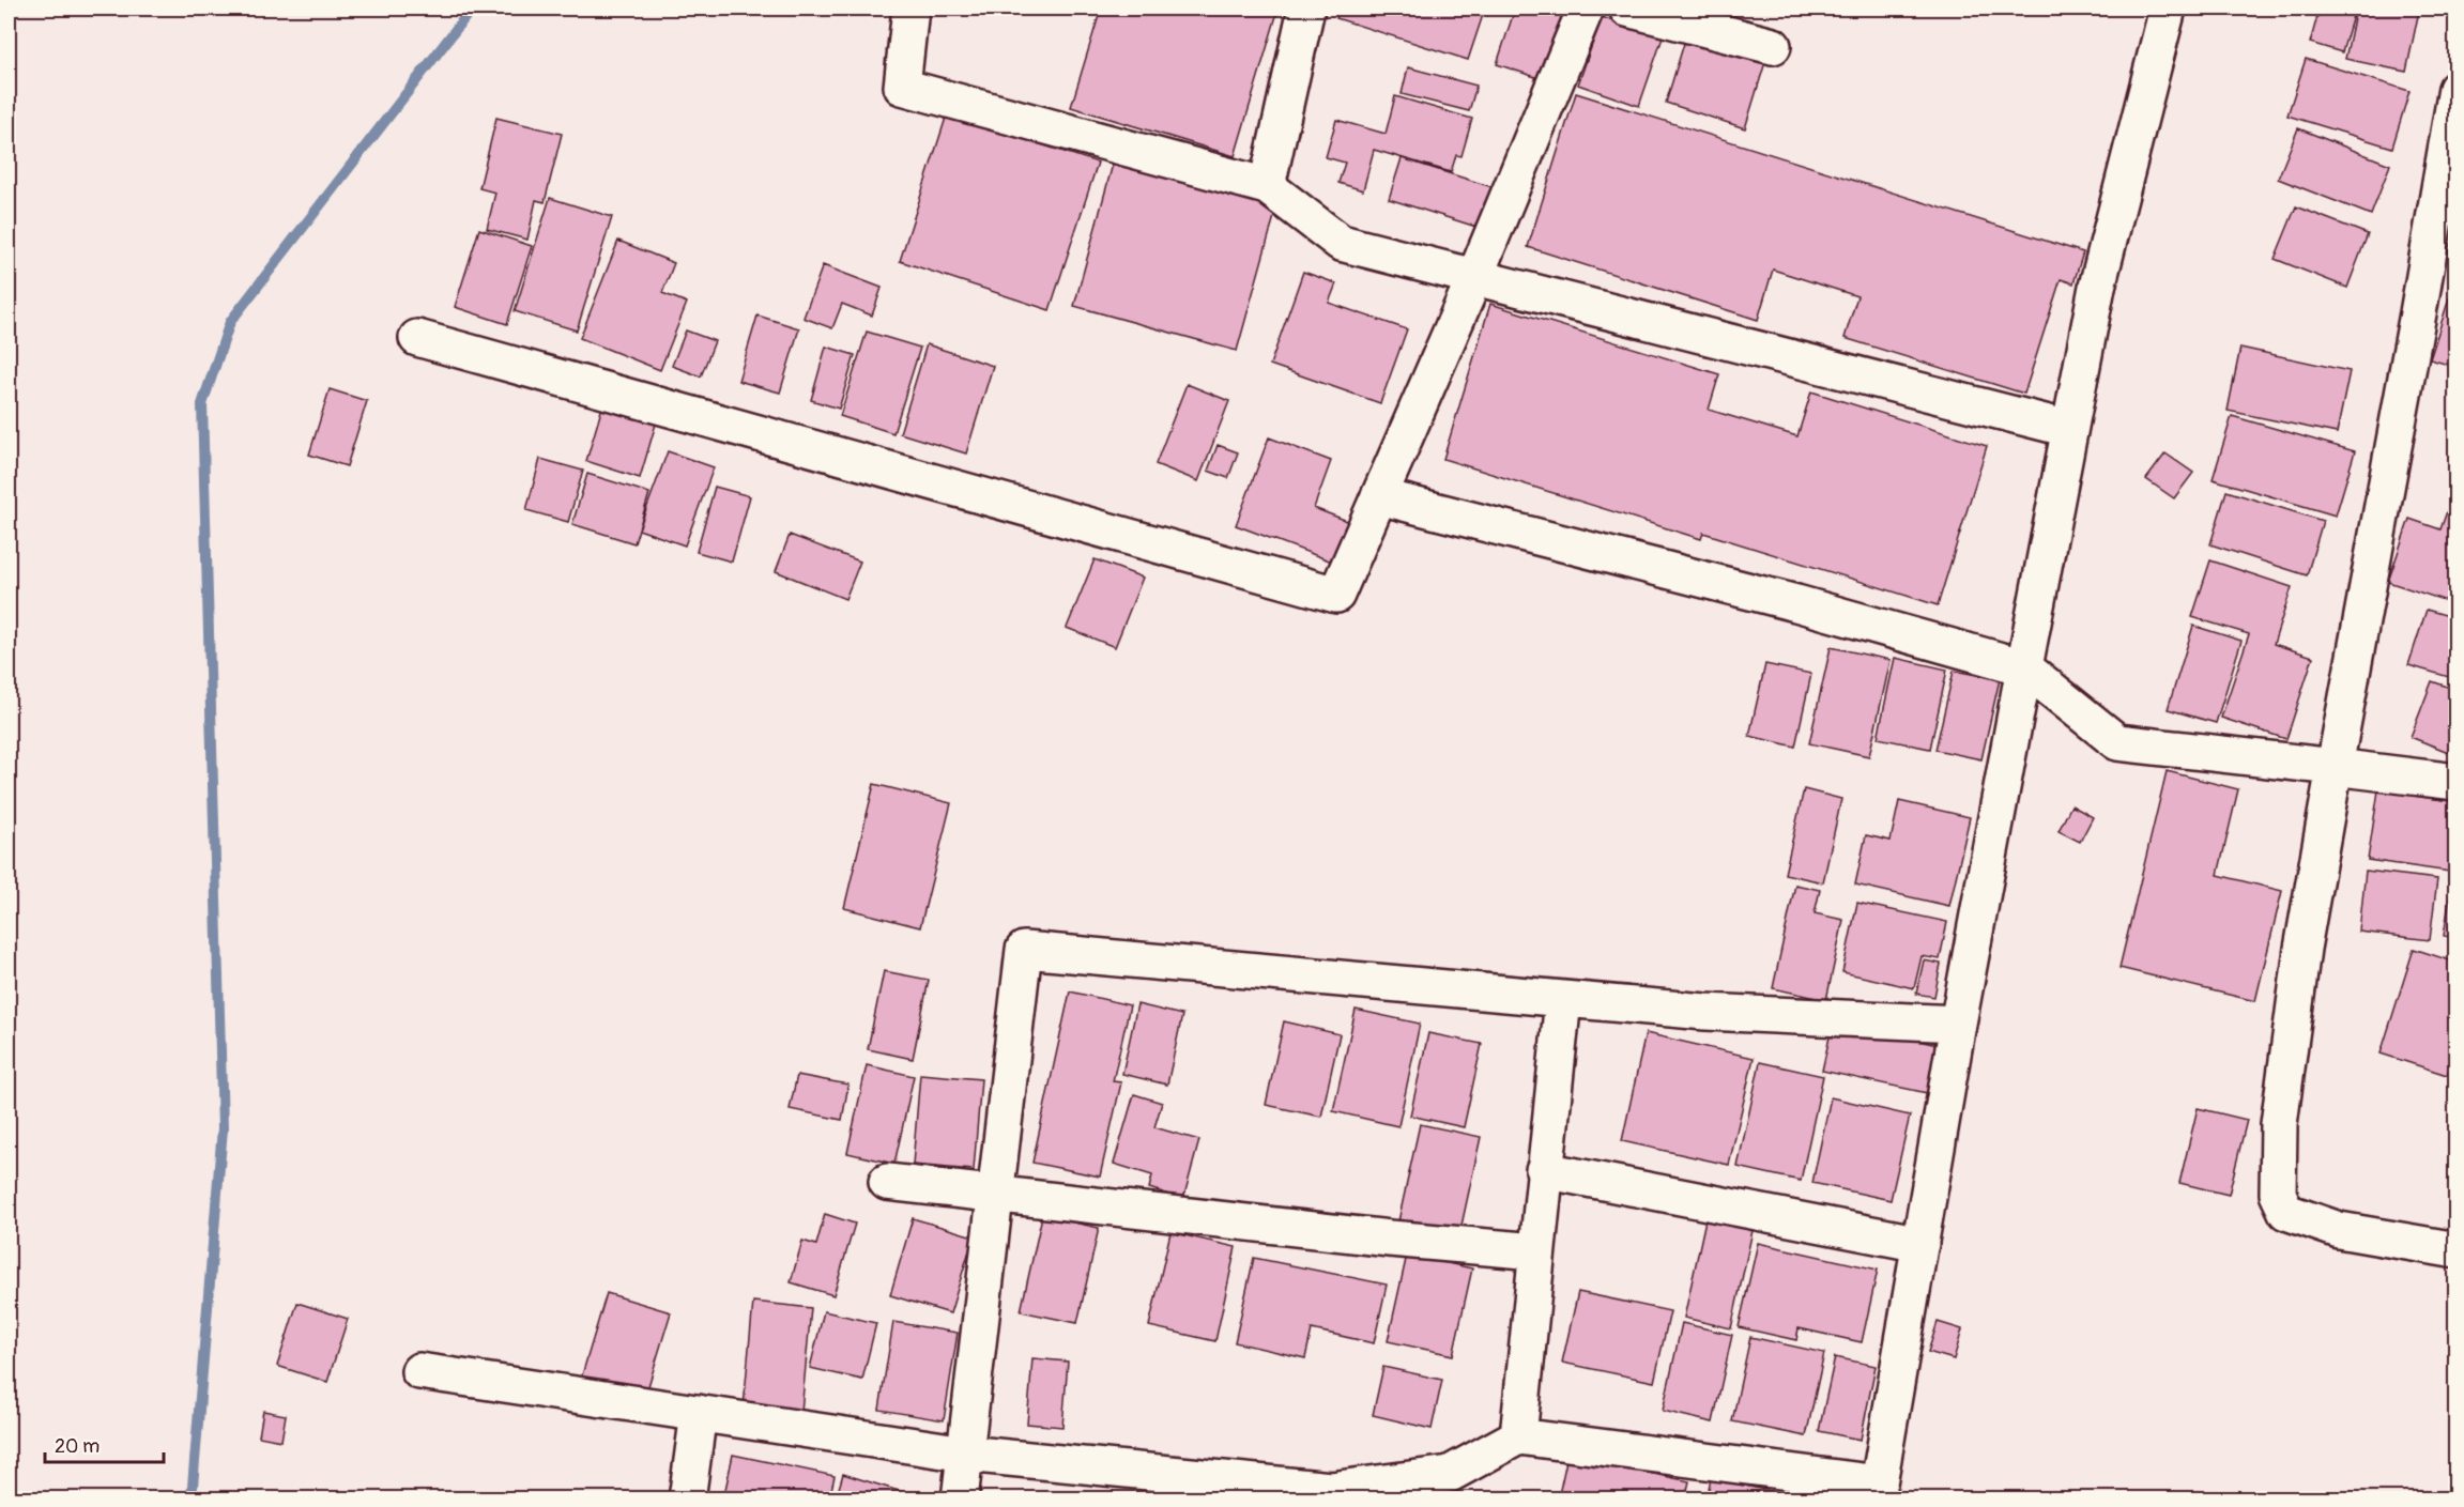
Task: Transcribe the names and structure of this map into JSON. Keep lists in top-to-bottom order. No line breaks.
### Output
{"scale_bar":"20 m"}
